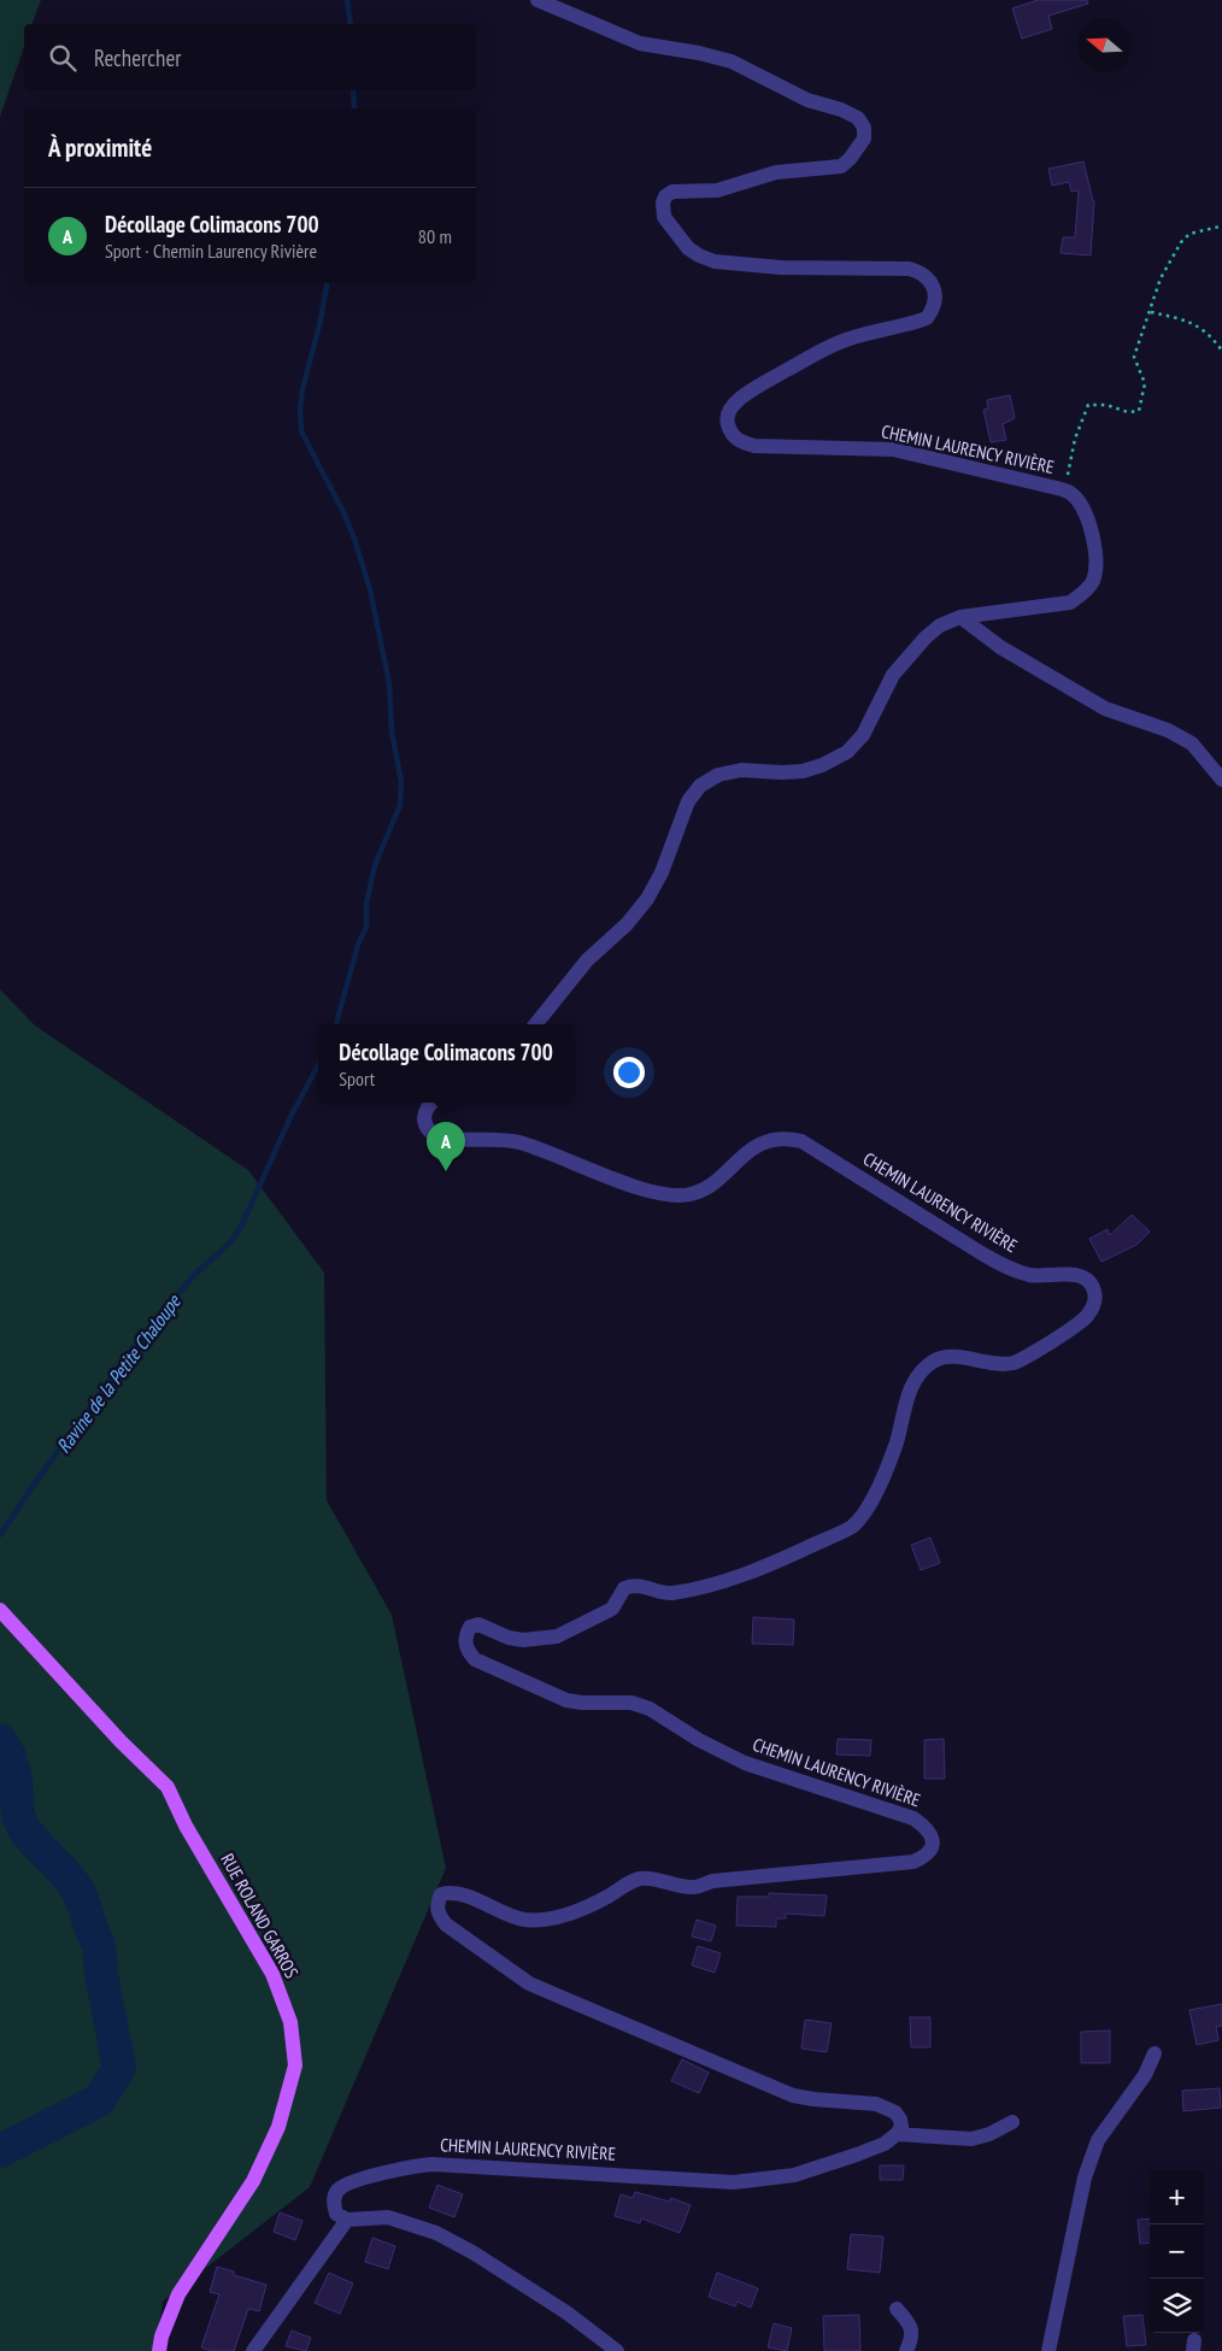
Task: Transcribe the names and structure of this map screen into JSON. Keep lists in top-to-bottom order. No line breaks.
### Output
{"streets":{"main road":["RUE ROLAND GARROS"],"street":["CHEMIN LAURENCY RIVIÈRE"]},"water":["Ravine de la Petite Chaloupe"],"north":"left","page":{"search":"Rechercher","heading":"À proximité","list":[{"mark":"A","name":"Décollage Colimacons 700","note":"Sport · Chemin Laurency Rivière","value":"80 m"}],"popup":["Décollage Colimacons 700","Sport"],"pins":"A","map_buttons":["+","−"]}}
